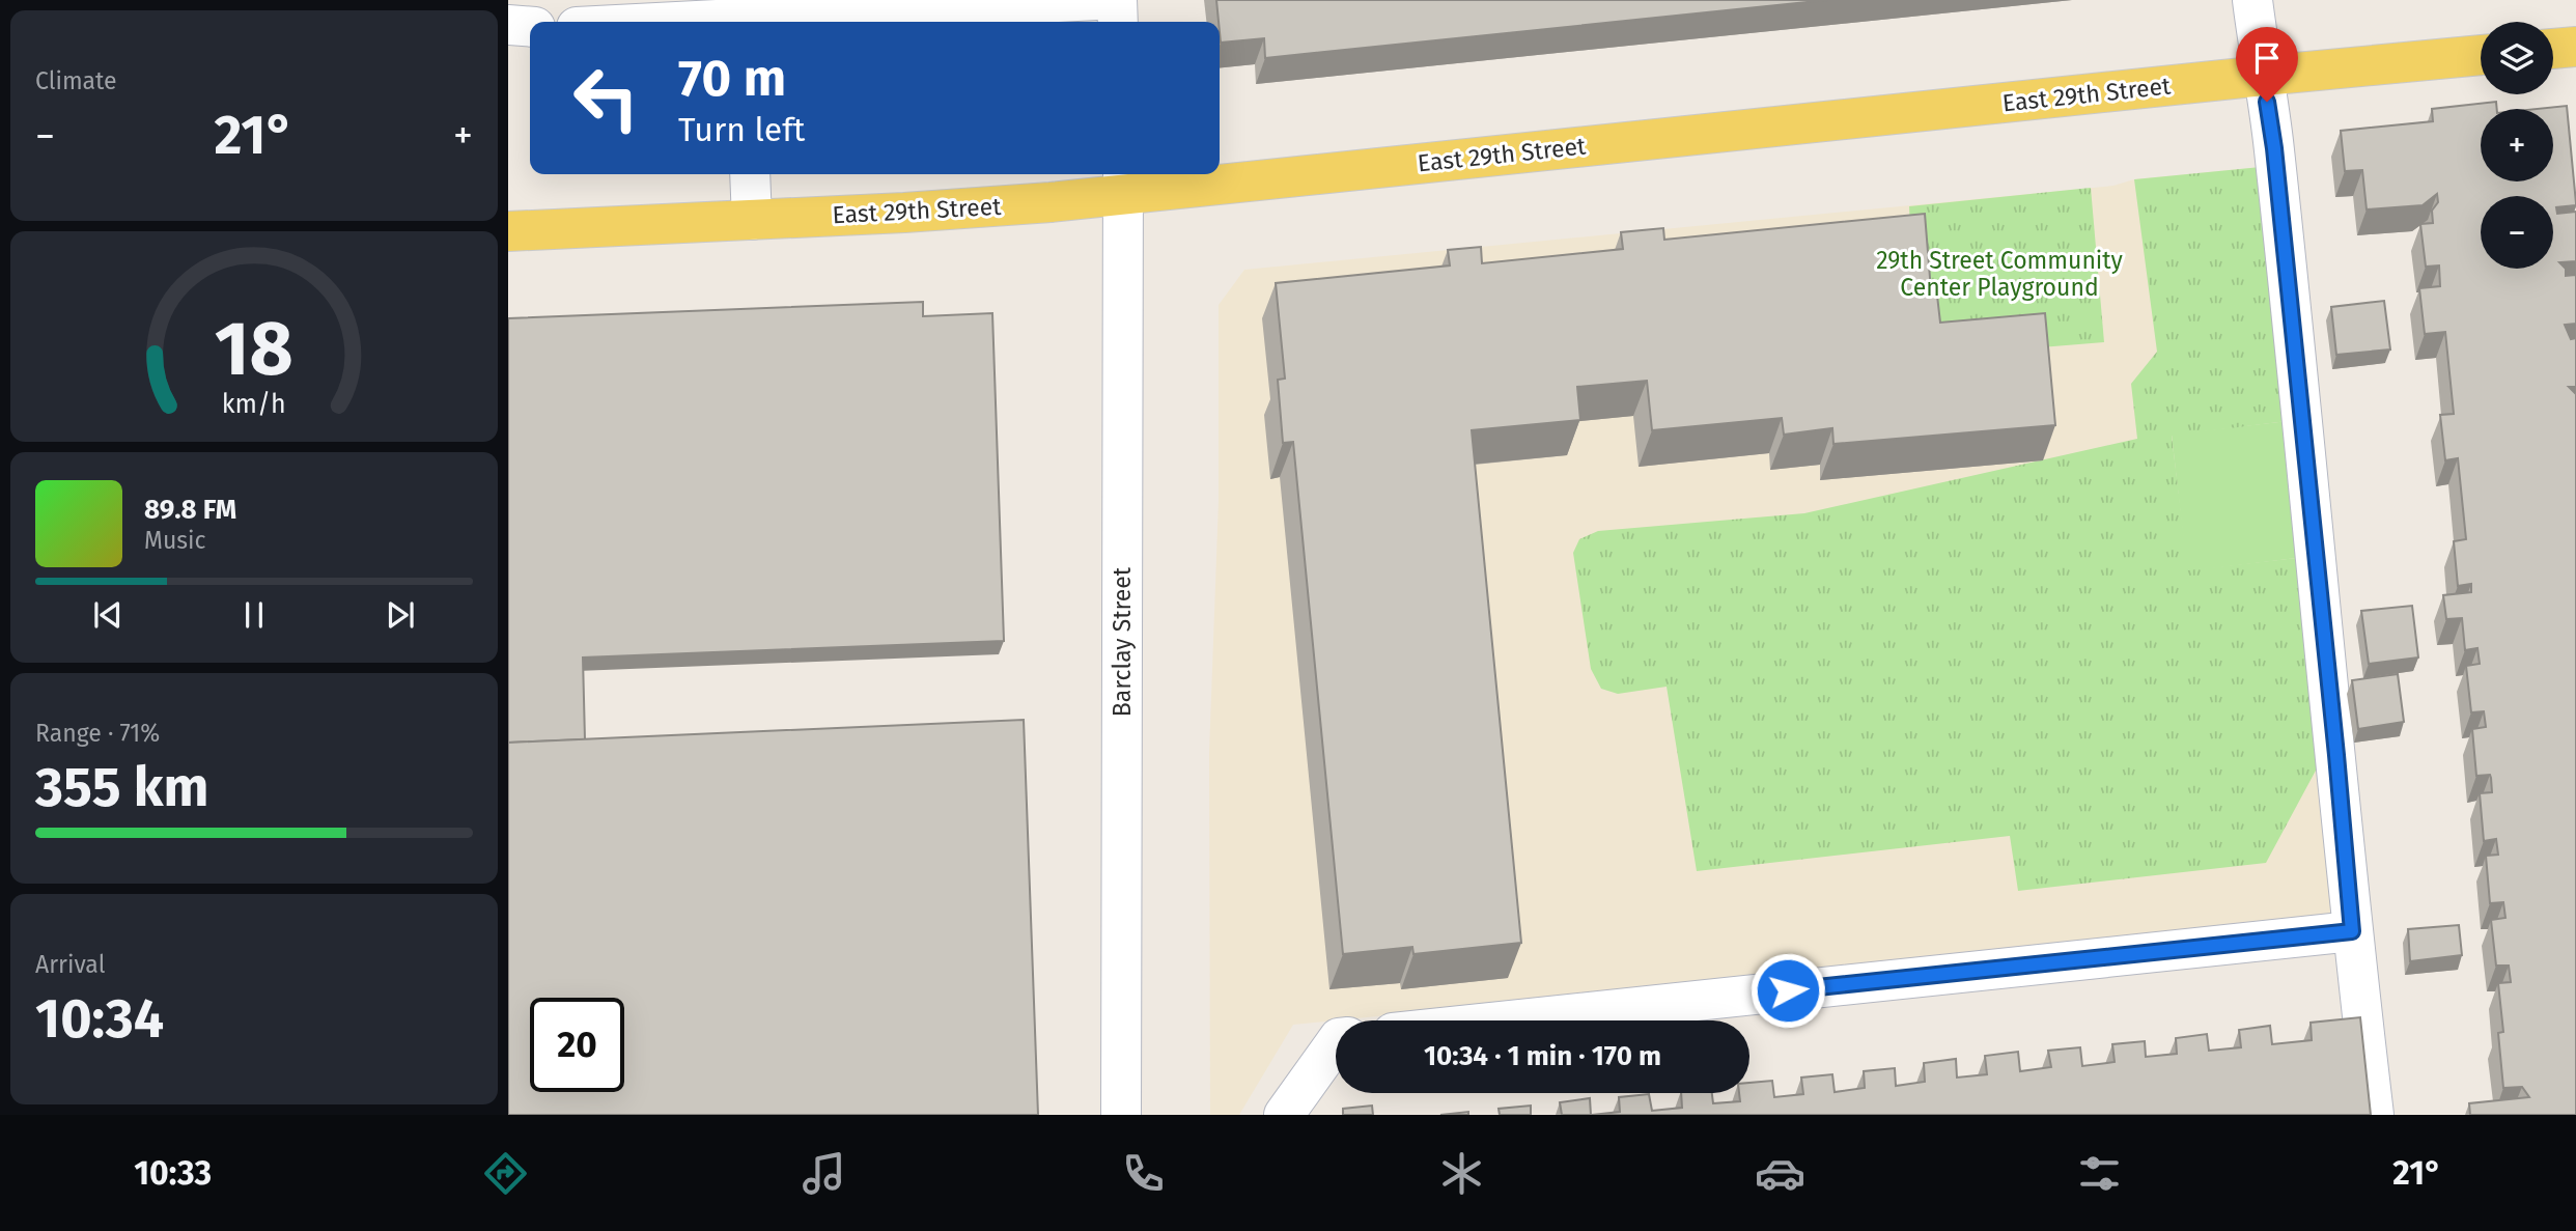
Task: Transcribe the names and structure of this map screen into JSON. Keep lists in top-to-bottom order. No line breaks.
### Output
{"streets":{"main road":["East 29th Street"],"street":["Barclay Street"]},"crossings":[["East 29th Street","Barclay Street"]],"parks":["29th Street Community Center Playground"],"page":{"tile":["Climate",["Range · 71%","355 km"],["Arrival","10:34"]],"map_buttons":["+","−"],"turn":["70 m","Turn left"],"heat":["−","21°","+"],"song":["89.8 FM","Music"],"limit":"20","trip":"10:34 · 1 min · 170 m","tabs":["10:33","21°"],"gauge":["18","km/h"]}}
